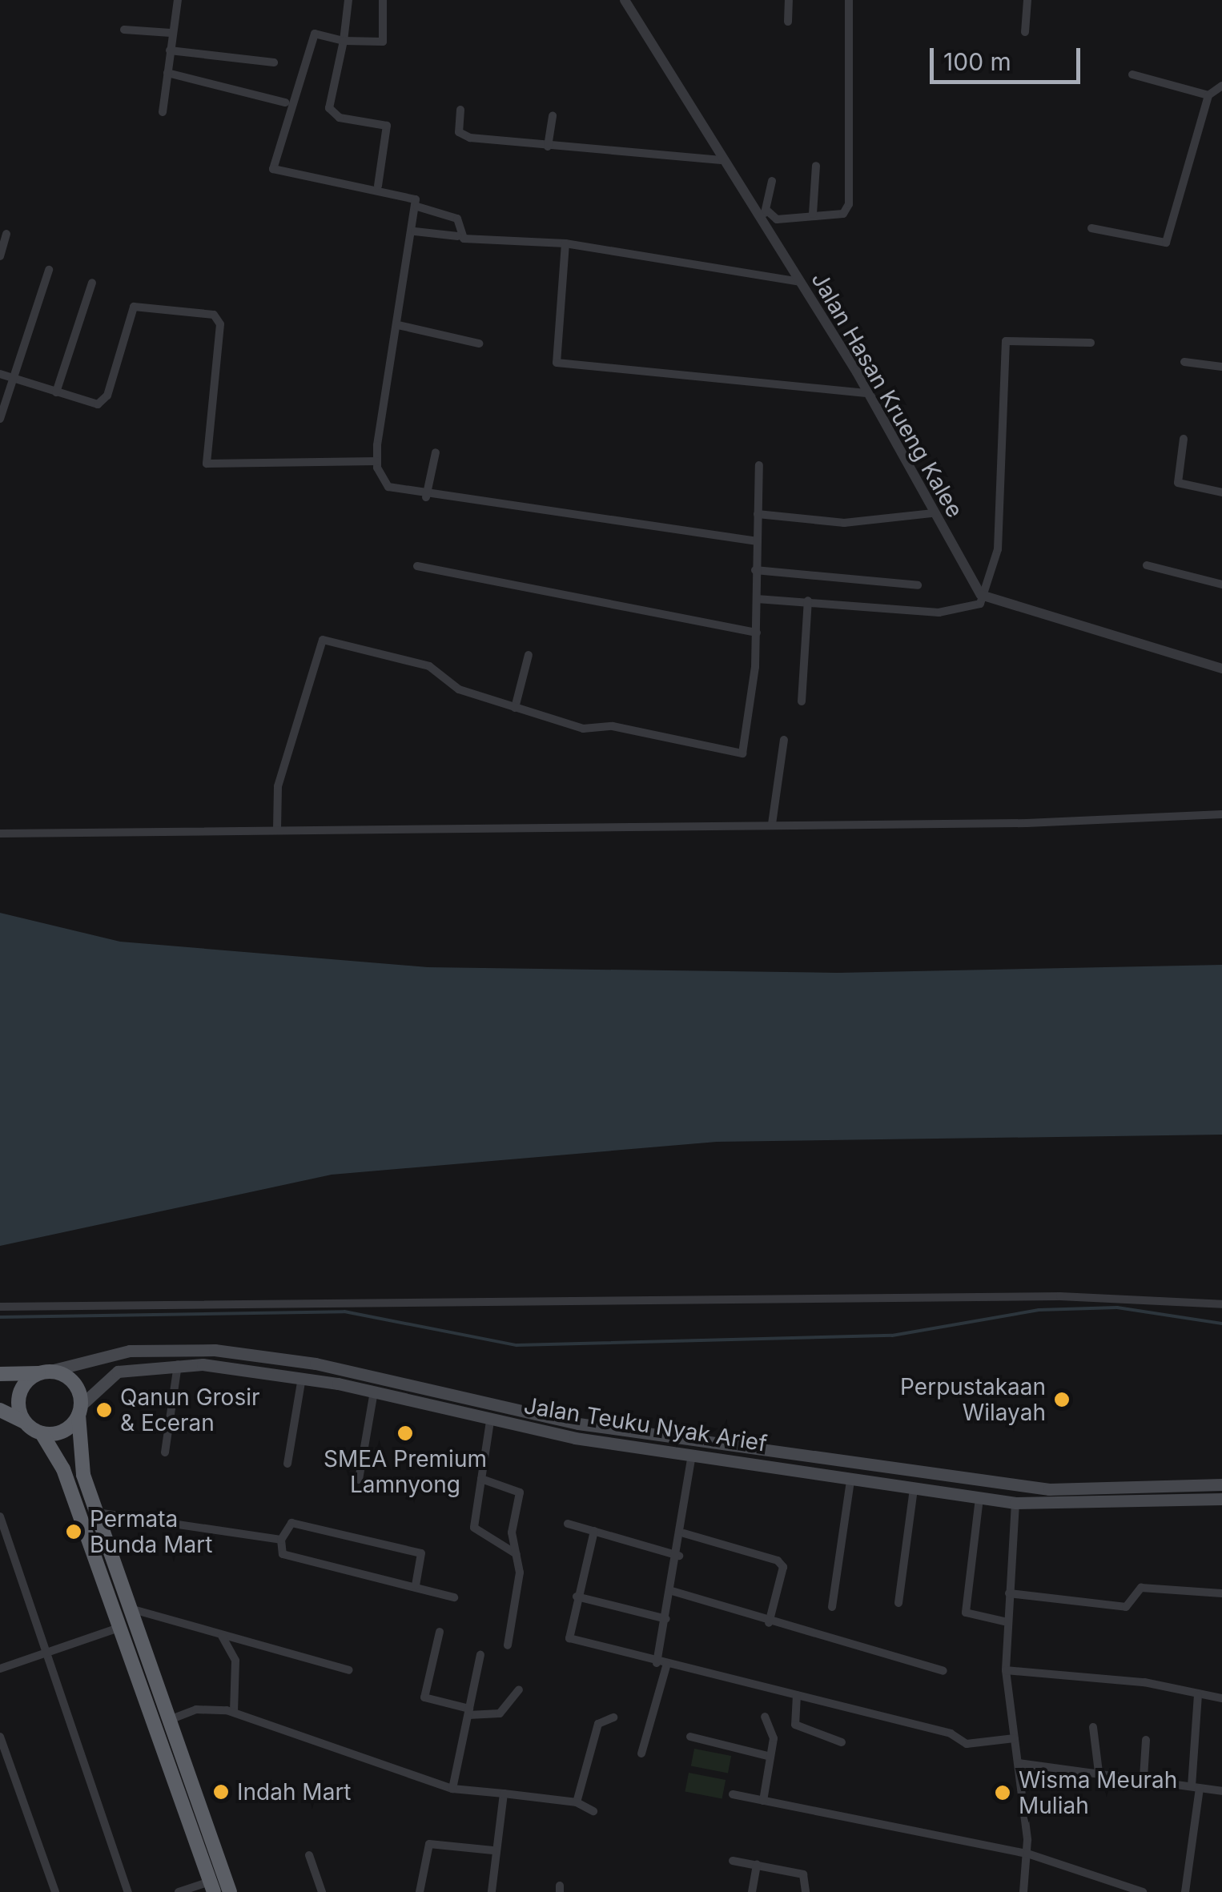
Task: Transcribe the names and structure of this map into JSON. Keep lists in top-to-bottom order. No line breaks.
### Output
{"streets":{"main road":["Jalan Teuku Nyak Arief"],"street":["Jalan Hasan Krueng Kalee"]},"places":["Perpustakaan Wilayah","Qanun Grosir & Eceran","SMEA Premium Lamnyong","Permata Bunda Mart","Indah Mart","Wisma Meurah Muliah"],"scale_bar":"100 m"}
